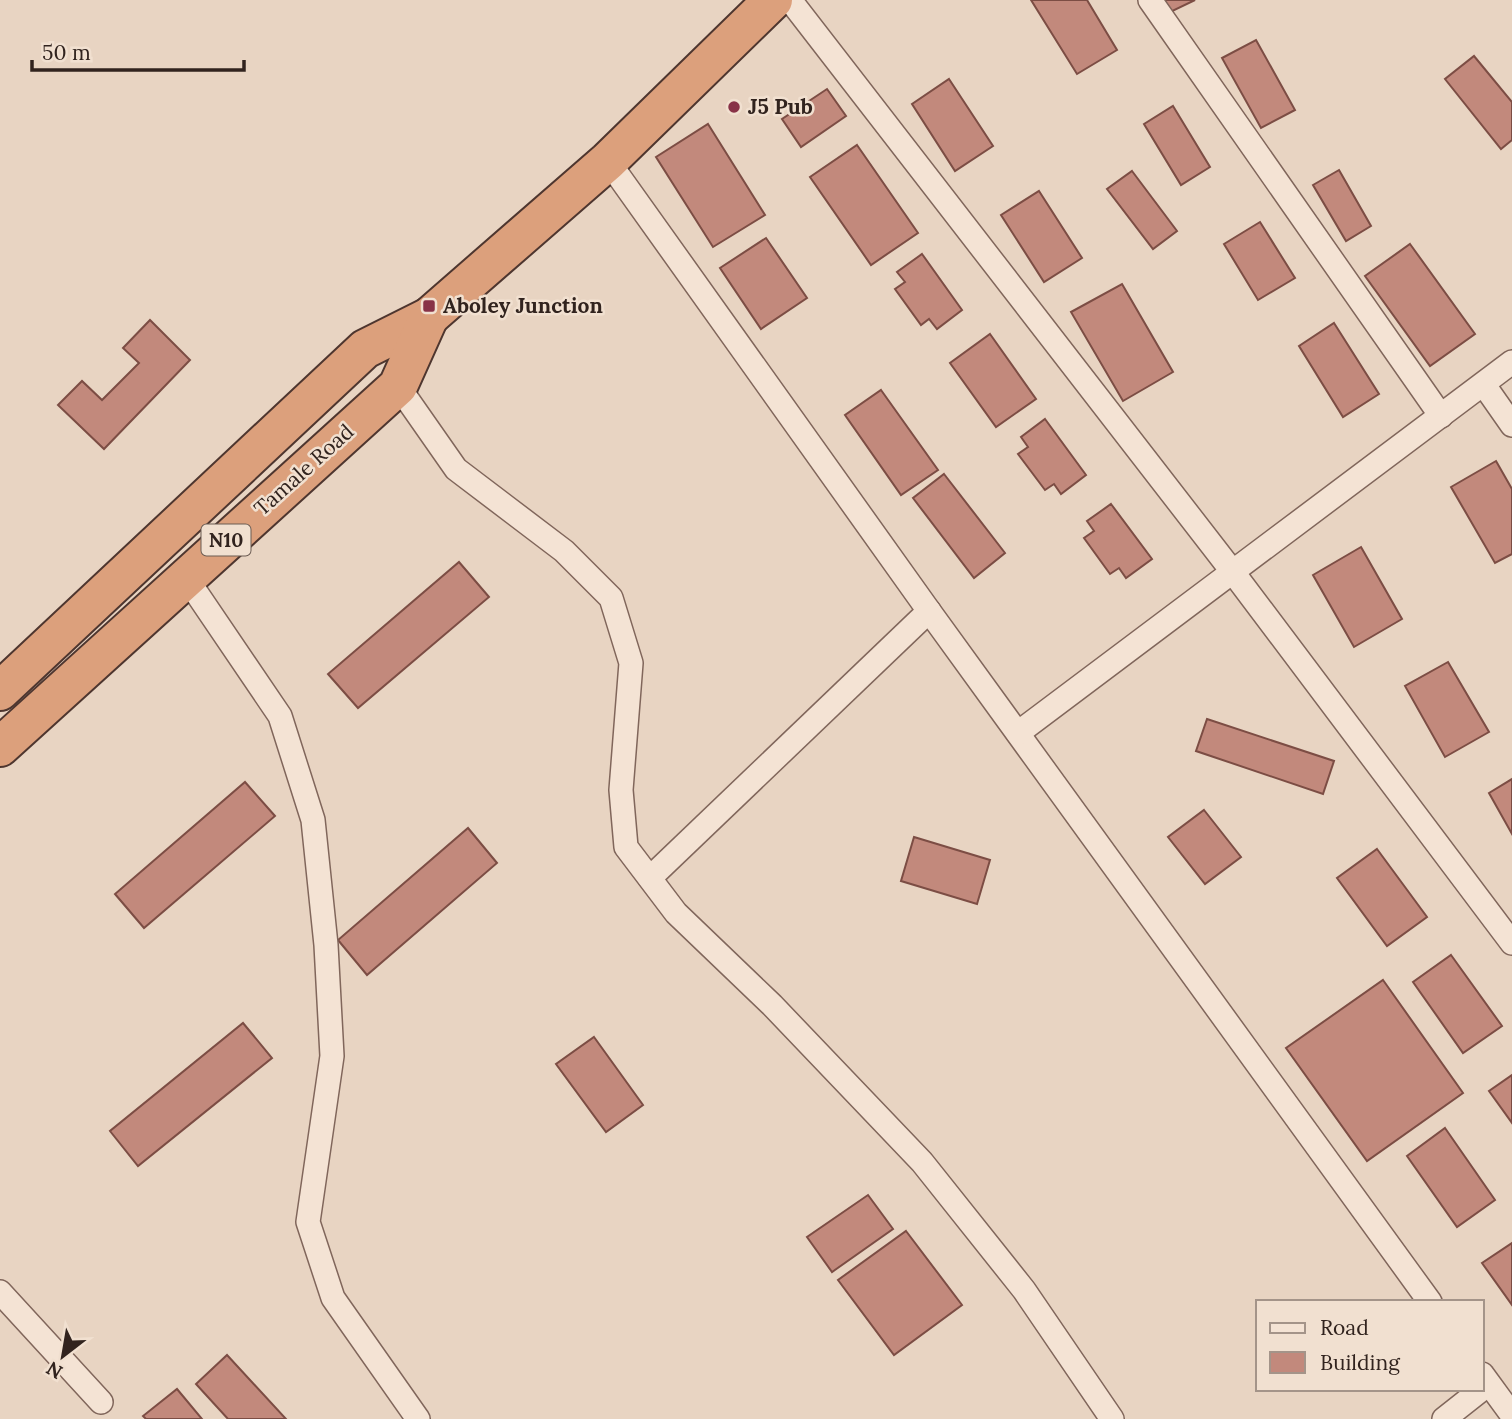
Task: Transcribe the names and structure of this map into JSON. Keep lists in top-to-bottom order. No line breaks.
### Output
{"streets":{"highway":["Tamale Road","N10"]},"places":{"other":["J5 Pub"],"transit":["Aboley Junction"]},"legend":["Road","Building"],"scale_bar":"50 m","north":"bottom left"}
